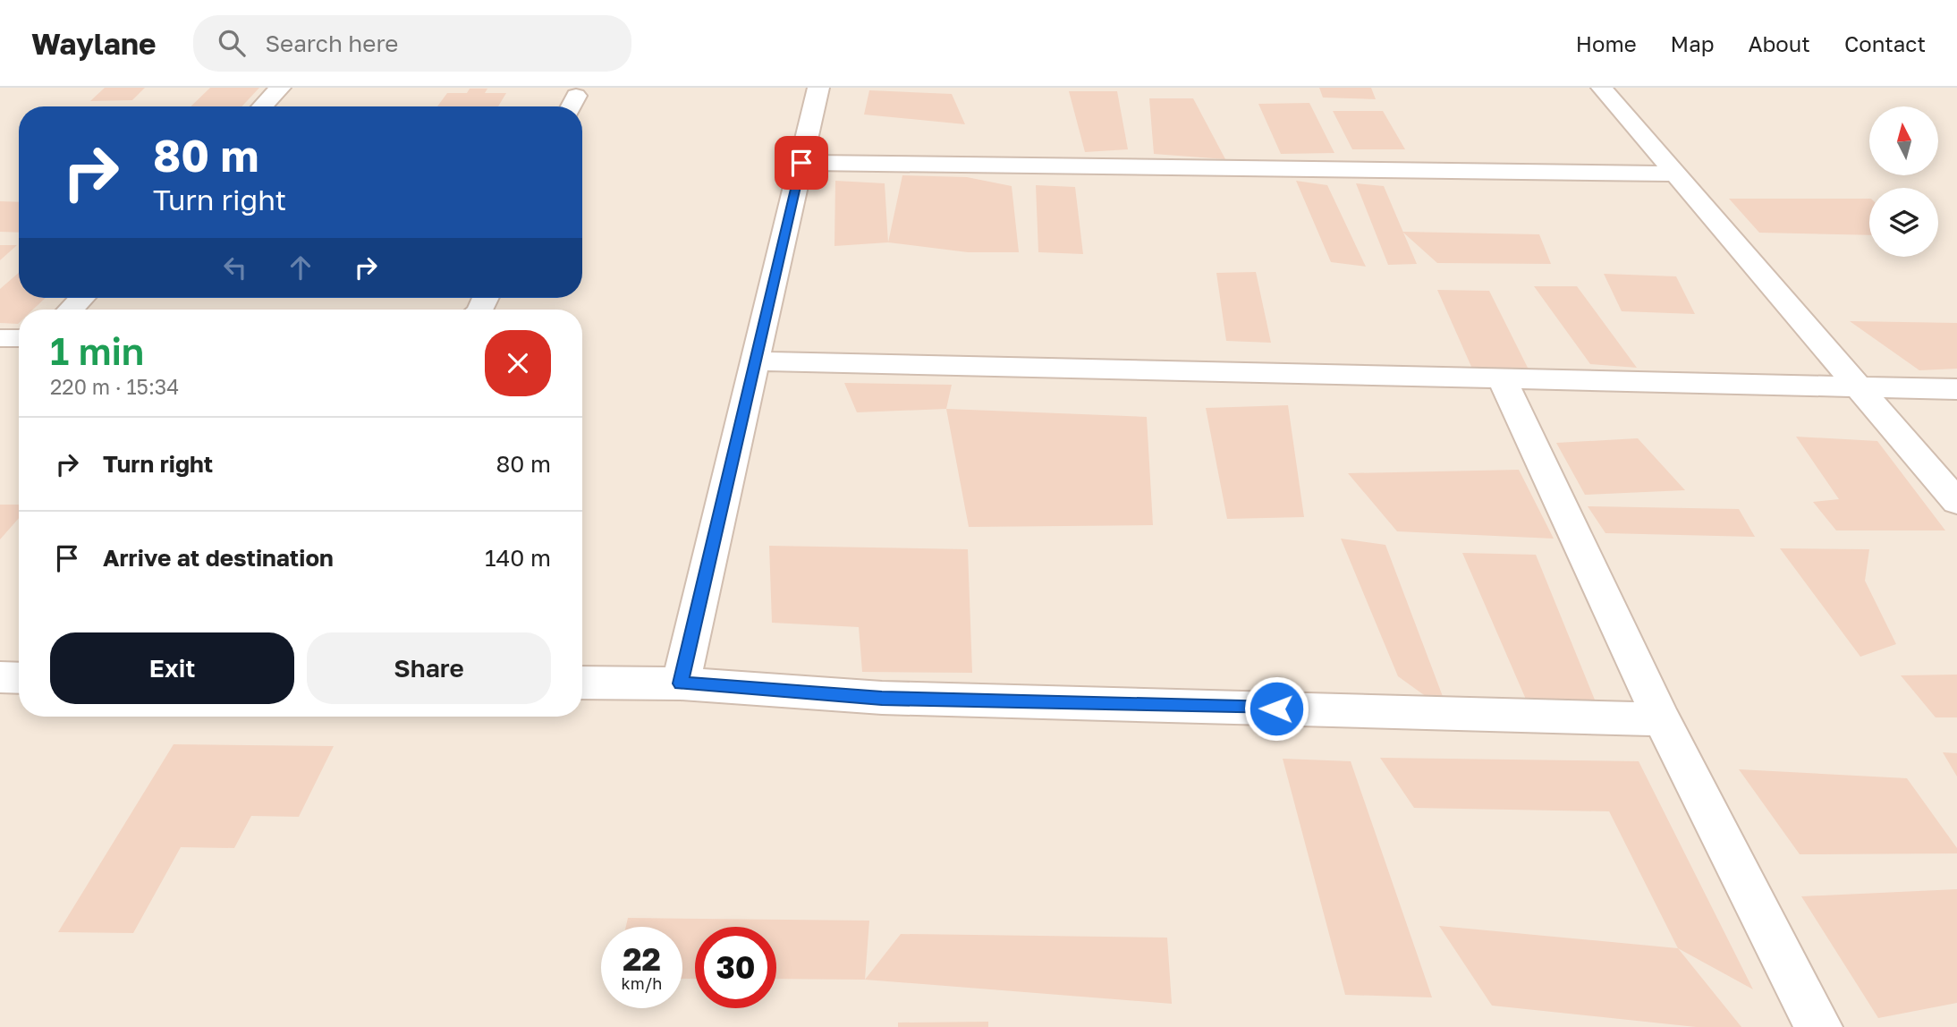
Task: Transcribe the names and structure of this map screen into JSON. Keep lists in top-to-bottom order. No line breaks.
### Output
{"north":"top","page":{"header":"Waylane","search":"Search here","nav":["Home","Map","About","Contact"],"turn":["80 m","Turn right"],"heading":["1 min","220 m · 15:34"],"list":[{"name":"Turn right","value":"80 m"},{"name":"Arrive at destination","value":"140 m"}],"buttons":["Exit","Share"],"speed":"22 km/h","limit":"30"}}
